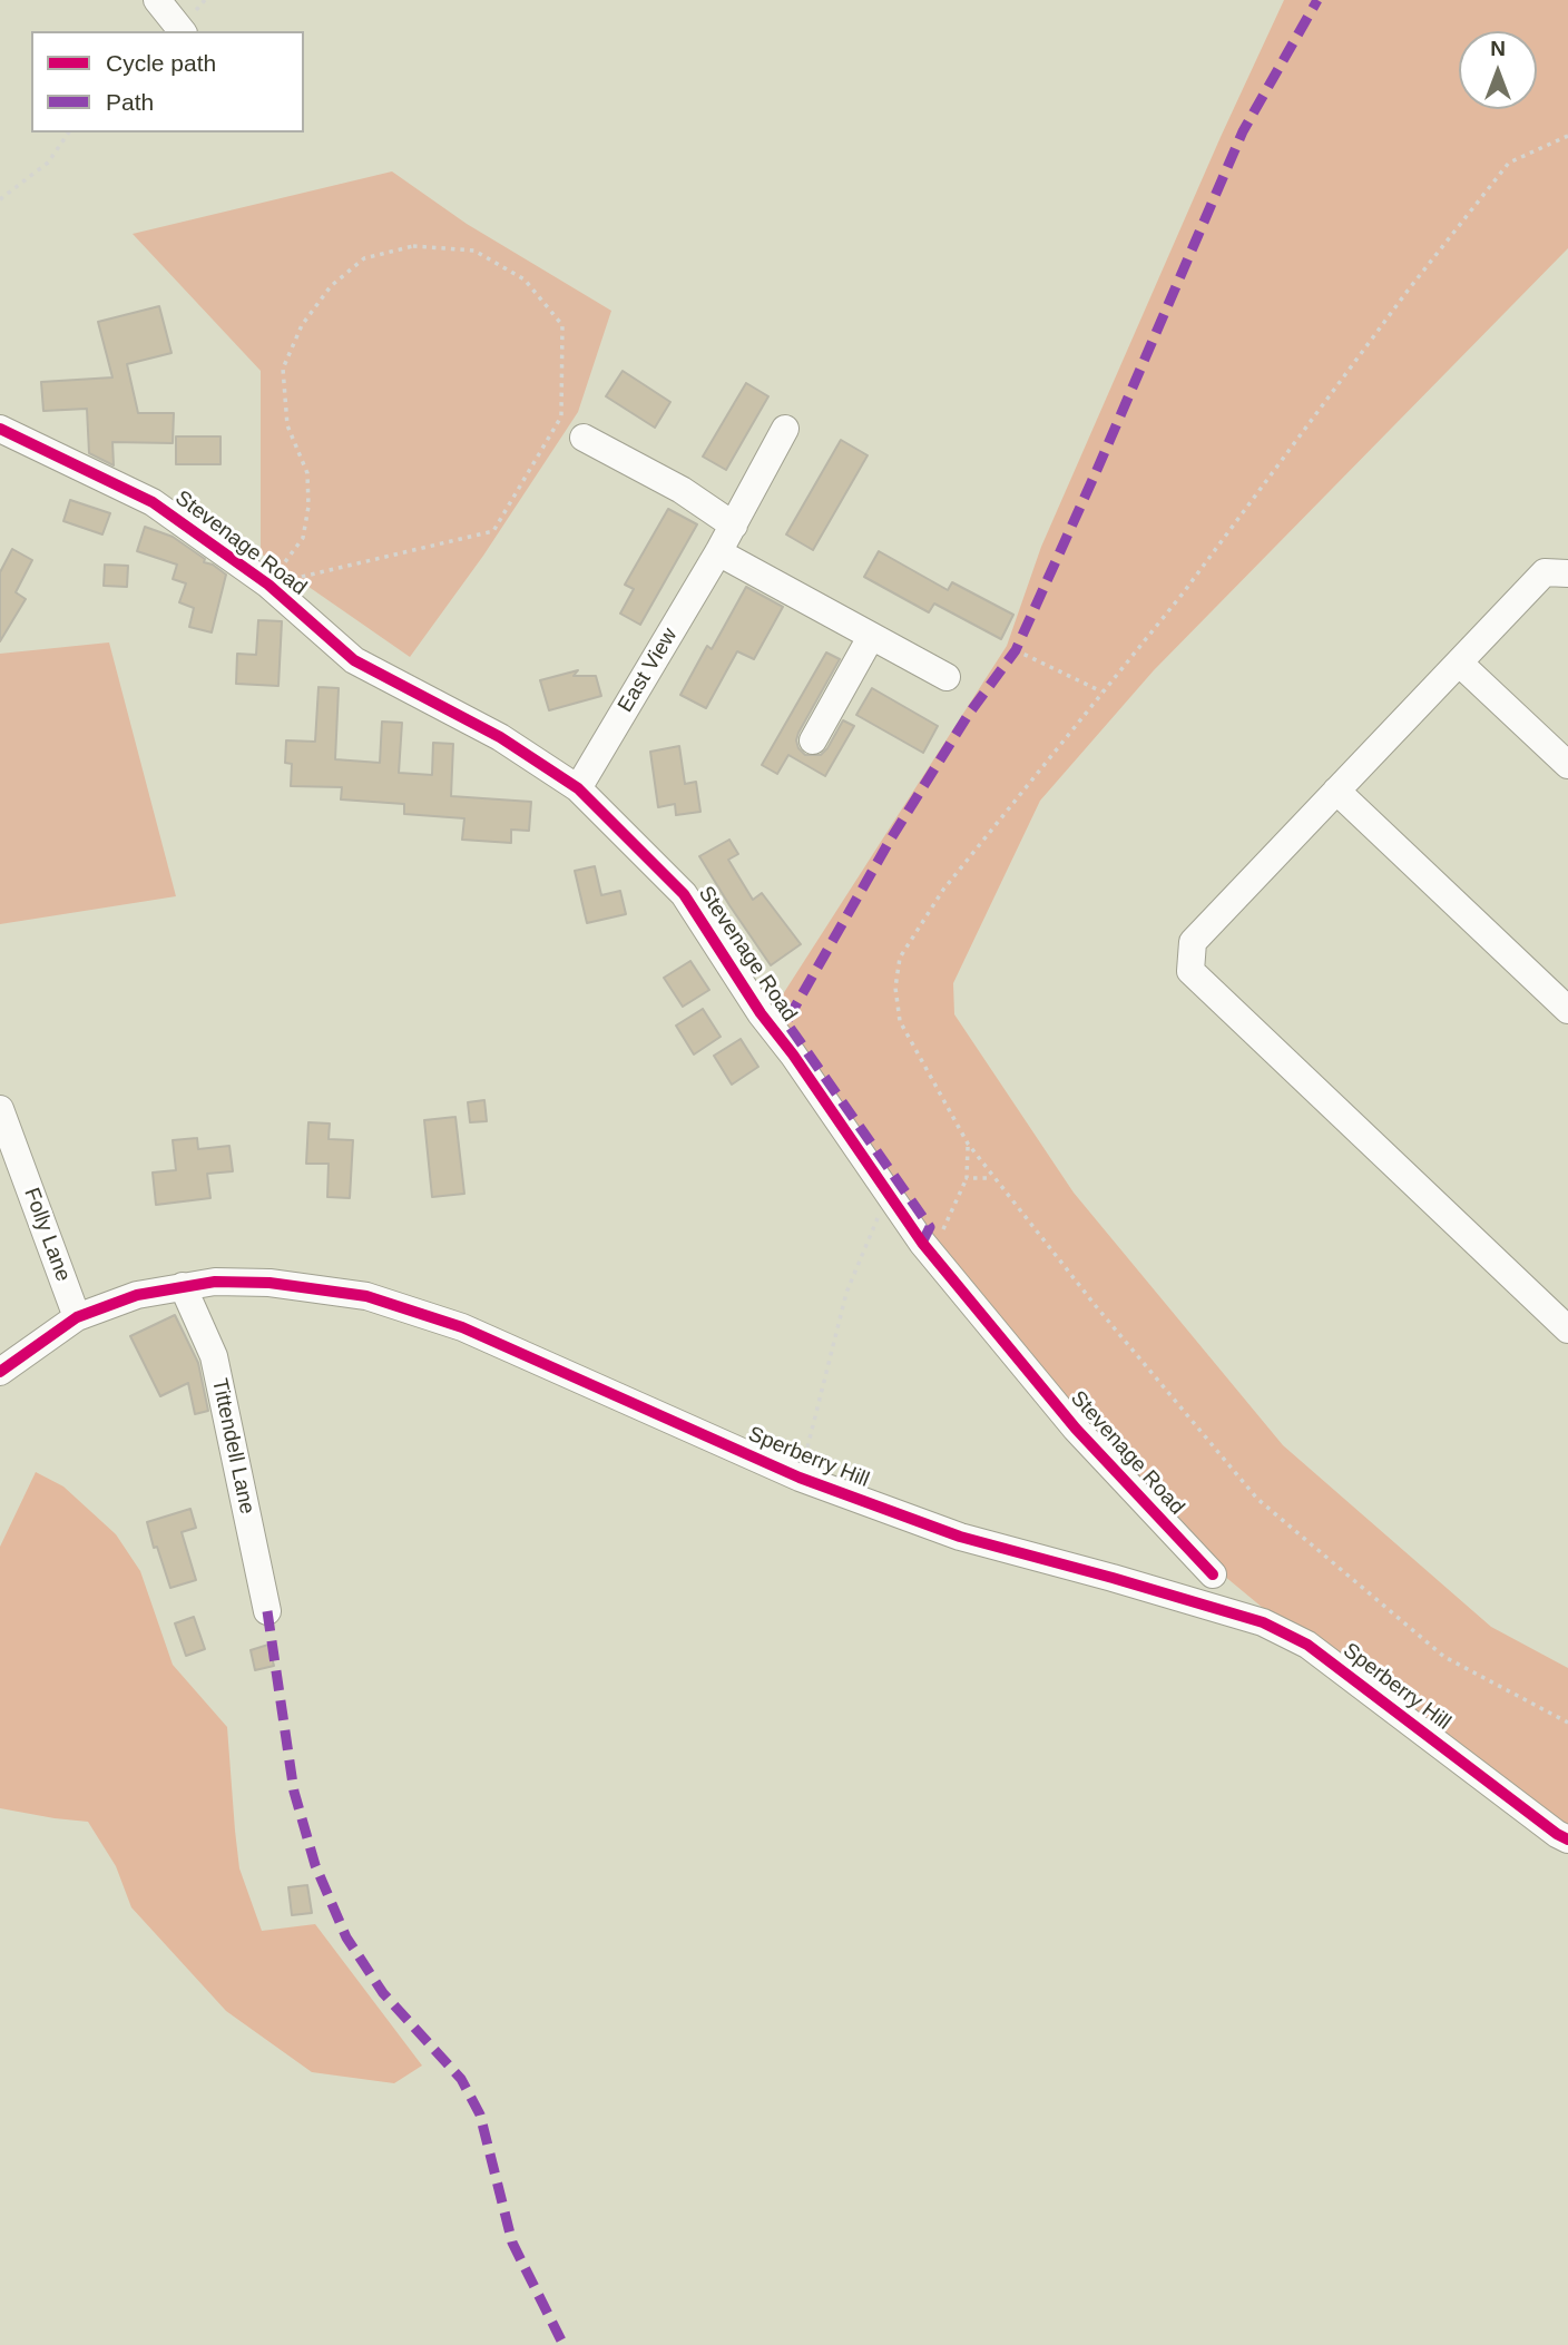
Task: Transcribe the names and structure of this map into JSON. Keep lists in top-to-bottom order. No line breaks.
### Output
{"streets":{"street":["Stevenage Road","East View","Folly Lane","Tittendell Lane","Sperberry Hill"]},"crossings":[["Stevenage Road","East View"],["Folly Lane","Sperberry Hill"],["Tittendell Lane","Sperberry Hill"]],"legend":["Cycle path","Path"],"north":"top"}
